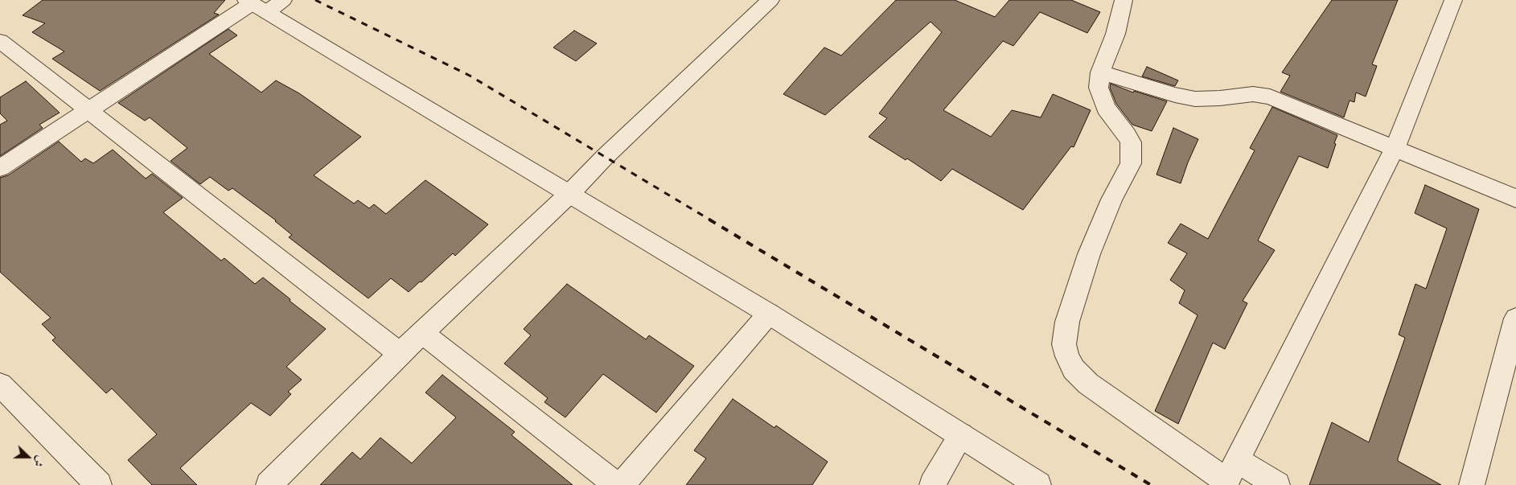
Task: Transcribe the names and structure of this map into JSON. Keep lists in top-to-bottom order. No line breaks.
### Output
{"north":"right"}
